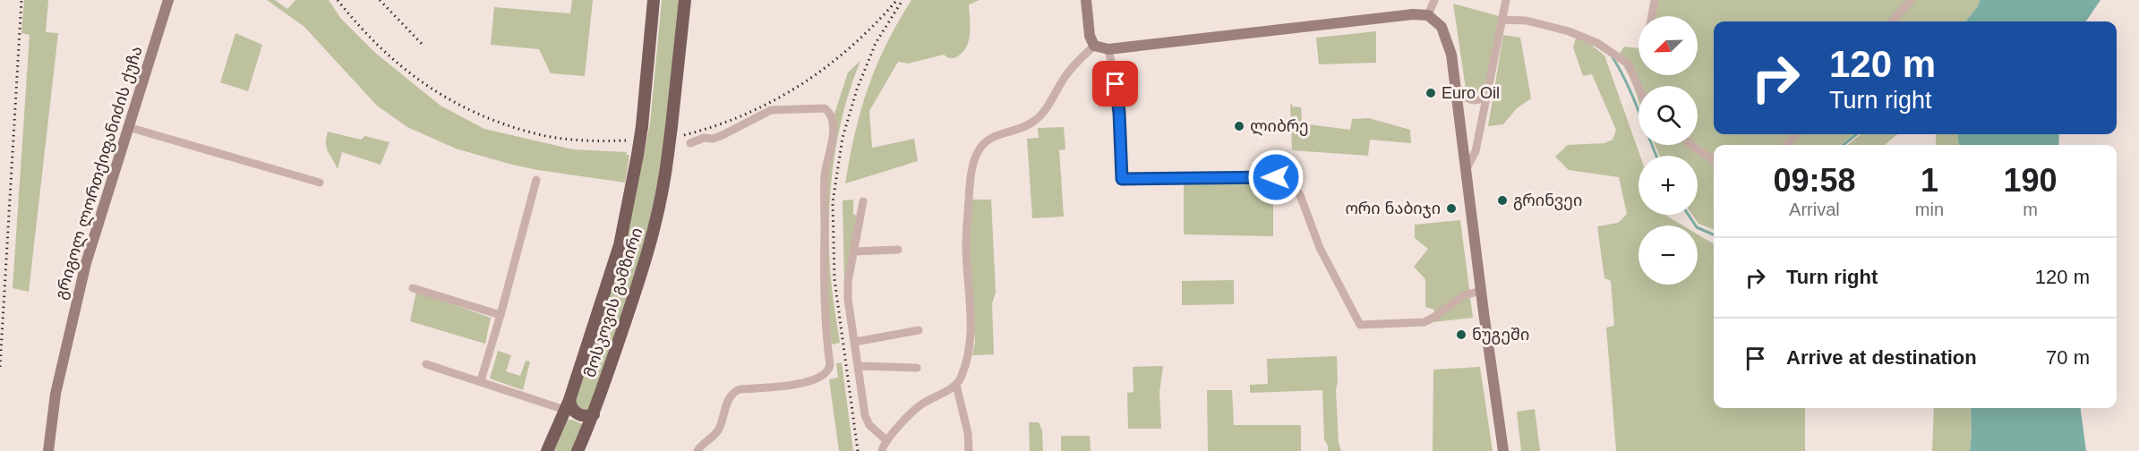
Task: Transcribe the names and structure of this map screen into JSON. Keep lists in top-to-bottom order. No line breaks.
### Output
{"streets":{"main road":["გრიგოლ ლორთქიფანიძის ქუჩა","მოსკოვის გამზირი"]},"places":["Euro Oil","ლიბრე","გრინვეი","ორი ნაბიჯი","ნუგეში"],"north":"bottom left","page":{"map_buttons":["+","−"],"turn":["120 m","Turn right"],"eta":["09:58","Arrival","1","min","190","m"],"list":[{"name":"Turn right","value":"120 m"},{"name":"Arrive at destination","value":"70 m"}]}}
